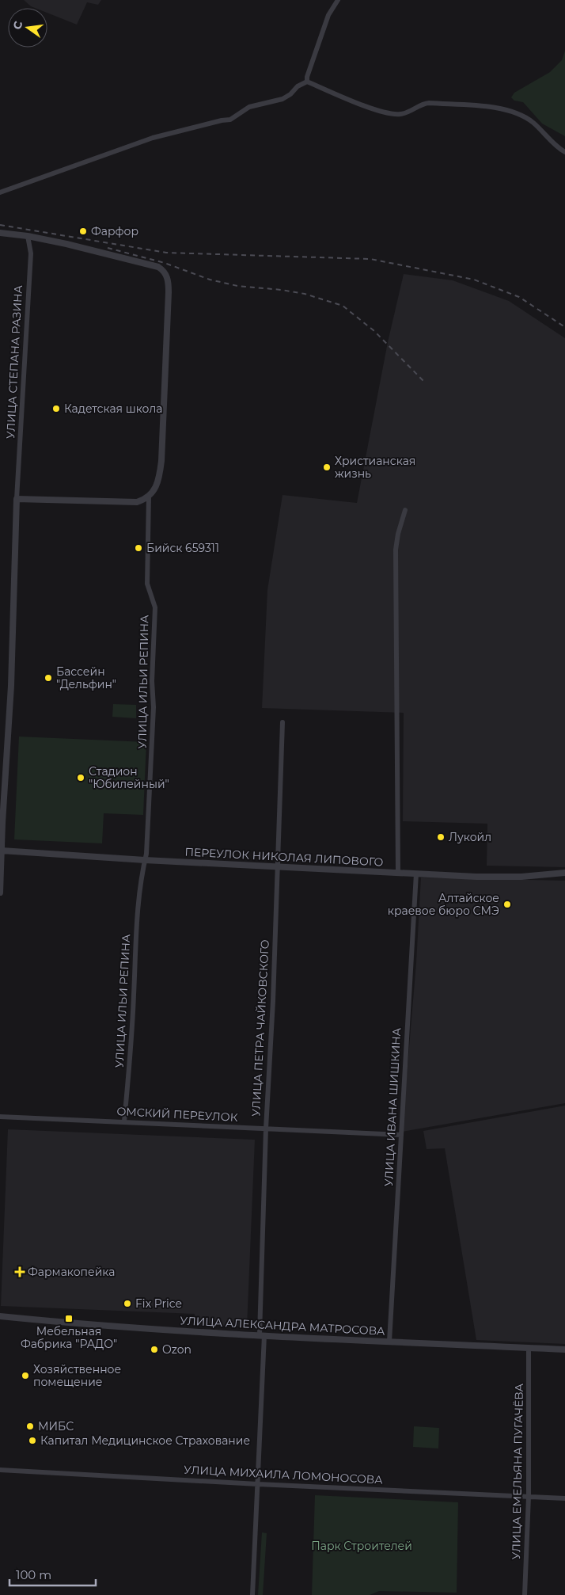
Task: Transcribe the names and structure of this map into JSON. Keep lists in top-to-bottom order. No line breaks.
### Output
{"streets":{"street":["УЛИЦА СТЕПАНА РАЗИНА","УЛИЦА ИЛЬИ РЕПИНА","ПЕРЕУЛОК НИКОЛАЯ ЛИПОВОГО","УЛИЦА ПЕТРА ЧАЙКОВСКОГО","УЛИЦА ИВАНА ШИШКИНА","ОМСКИЙ ПЕРЕУЛОК","УЛИЦА АЛЕКСАНДРА МАТРОСОВА","УЛИЦА ЕМЕЛЬЯНА ПУГАЧЁВА","УЛИЦА МИХАИЛА ЛОМОНОСОВА"]},"crossings":[["УЛИЦА СТЕПАНА РАЗИНА","УЛИЦА ИЛЬИ РЕПИНА"],["УЛИЦА СТЕПАНА РАЗИНА","ПЕРЕУЛОК НИКОЛАЯ ЛИПОВОГО"],["УЛИЦА ИЛЬИ РЕПИНА","ПЕРЕУЛОК НИКОЛАЯ ЛИПОВОГО"],["УЛИЦА ИЛЬИ РЕПИНА","ОМСКИЙ ПЕРЕУЛОК"],["ПЕРЕУЛОК НИКОЛАЯ ЛИПОВОГО","УЛИЦА ПЕТРА ЧАЙКОВСКОГО"],["ПЕРЕУЛОК НИКОЛАЯ ЛИПОВОГО","УЛИЦА ИВАНА ШИШКИНА"],["УЛИЦА ПЕТРА ЧАЙКОВСКОГО","ОМСКИЙ ПЕРЕУЛОК"],["УЛИЦА ПЕТРА ЧАЙКОВСКОГО","УЛИЦА АЛЕКСАНДРА МАТРОСОВА"],["УЛИЦА ПЕТРА ЧАЙКОВСКОГО","УЛИЦА МИХАИЛА ЛОМОНОСОВА"],["УЛИЦА ИВАНА ШИШКИНА","ОМСКИЙ ПЕРЕУЛОК"],["УЛИЦА ИВАНА ШИШКИНА","УЛИЦА АЛЕКСАНДРА МАТРОСОВА"],["УЛИЦА АЛЕКСАНДРА МАТРОСОВА","УЛИЦА ЕМЕЛЬЯНА ПУГАЧЁВА"],["УЛИЦА ЕМЕЛЬЯНА ПУГАЧЁВА","УЛИЦА МИХАИЛА ЛОМОНОСОВА"]],"parks":["Парк Строителей"],"places":{"other":["Фарфор","Кадетская школа","Христианская жизнь","Бийск 659311","Бассейн \"Дельфин\"","Стадион \"Юбилейный\"","Лукойл","Алтайское краевое бюро СМЭ","Fix Price","Ozon","Хозяйственное помещение","МИБС","Капитал Медицинское Страхование"],"health":["Фармакопейка"],"transit":["Мебельная Фабрика \"РАДО\""]},"scale_bar":"100 m","north":"left"}
